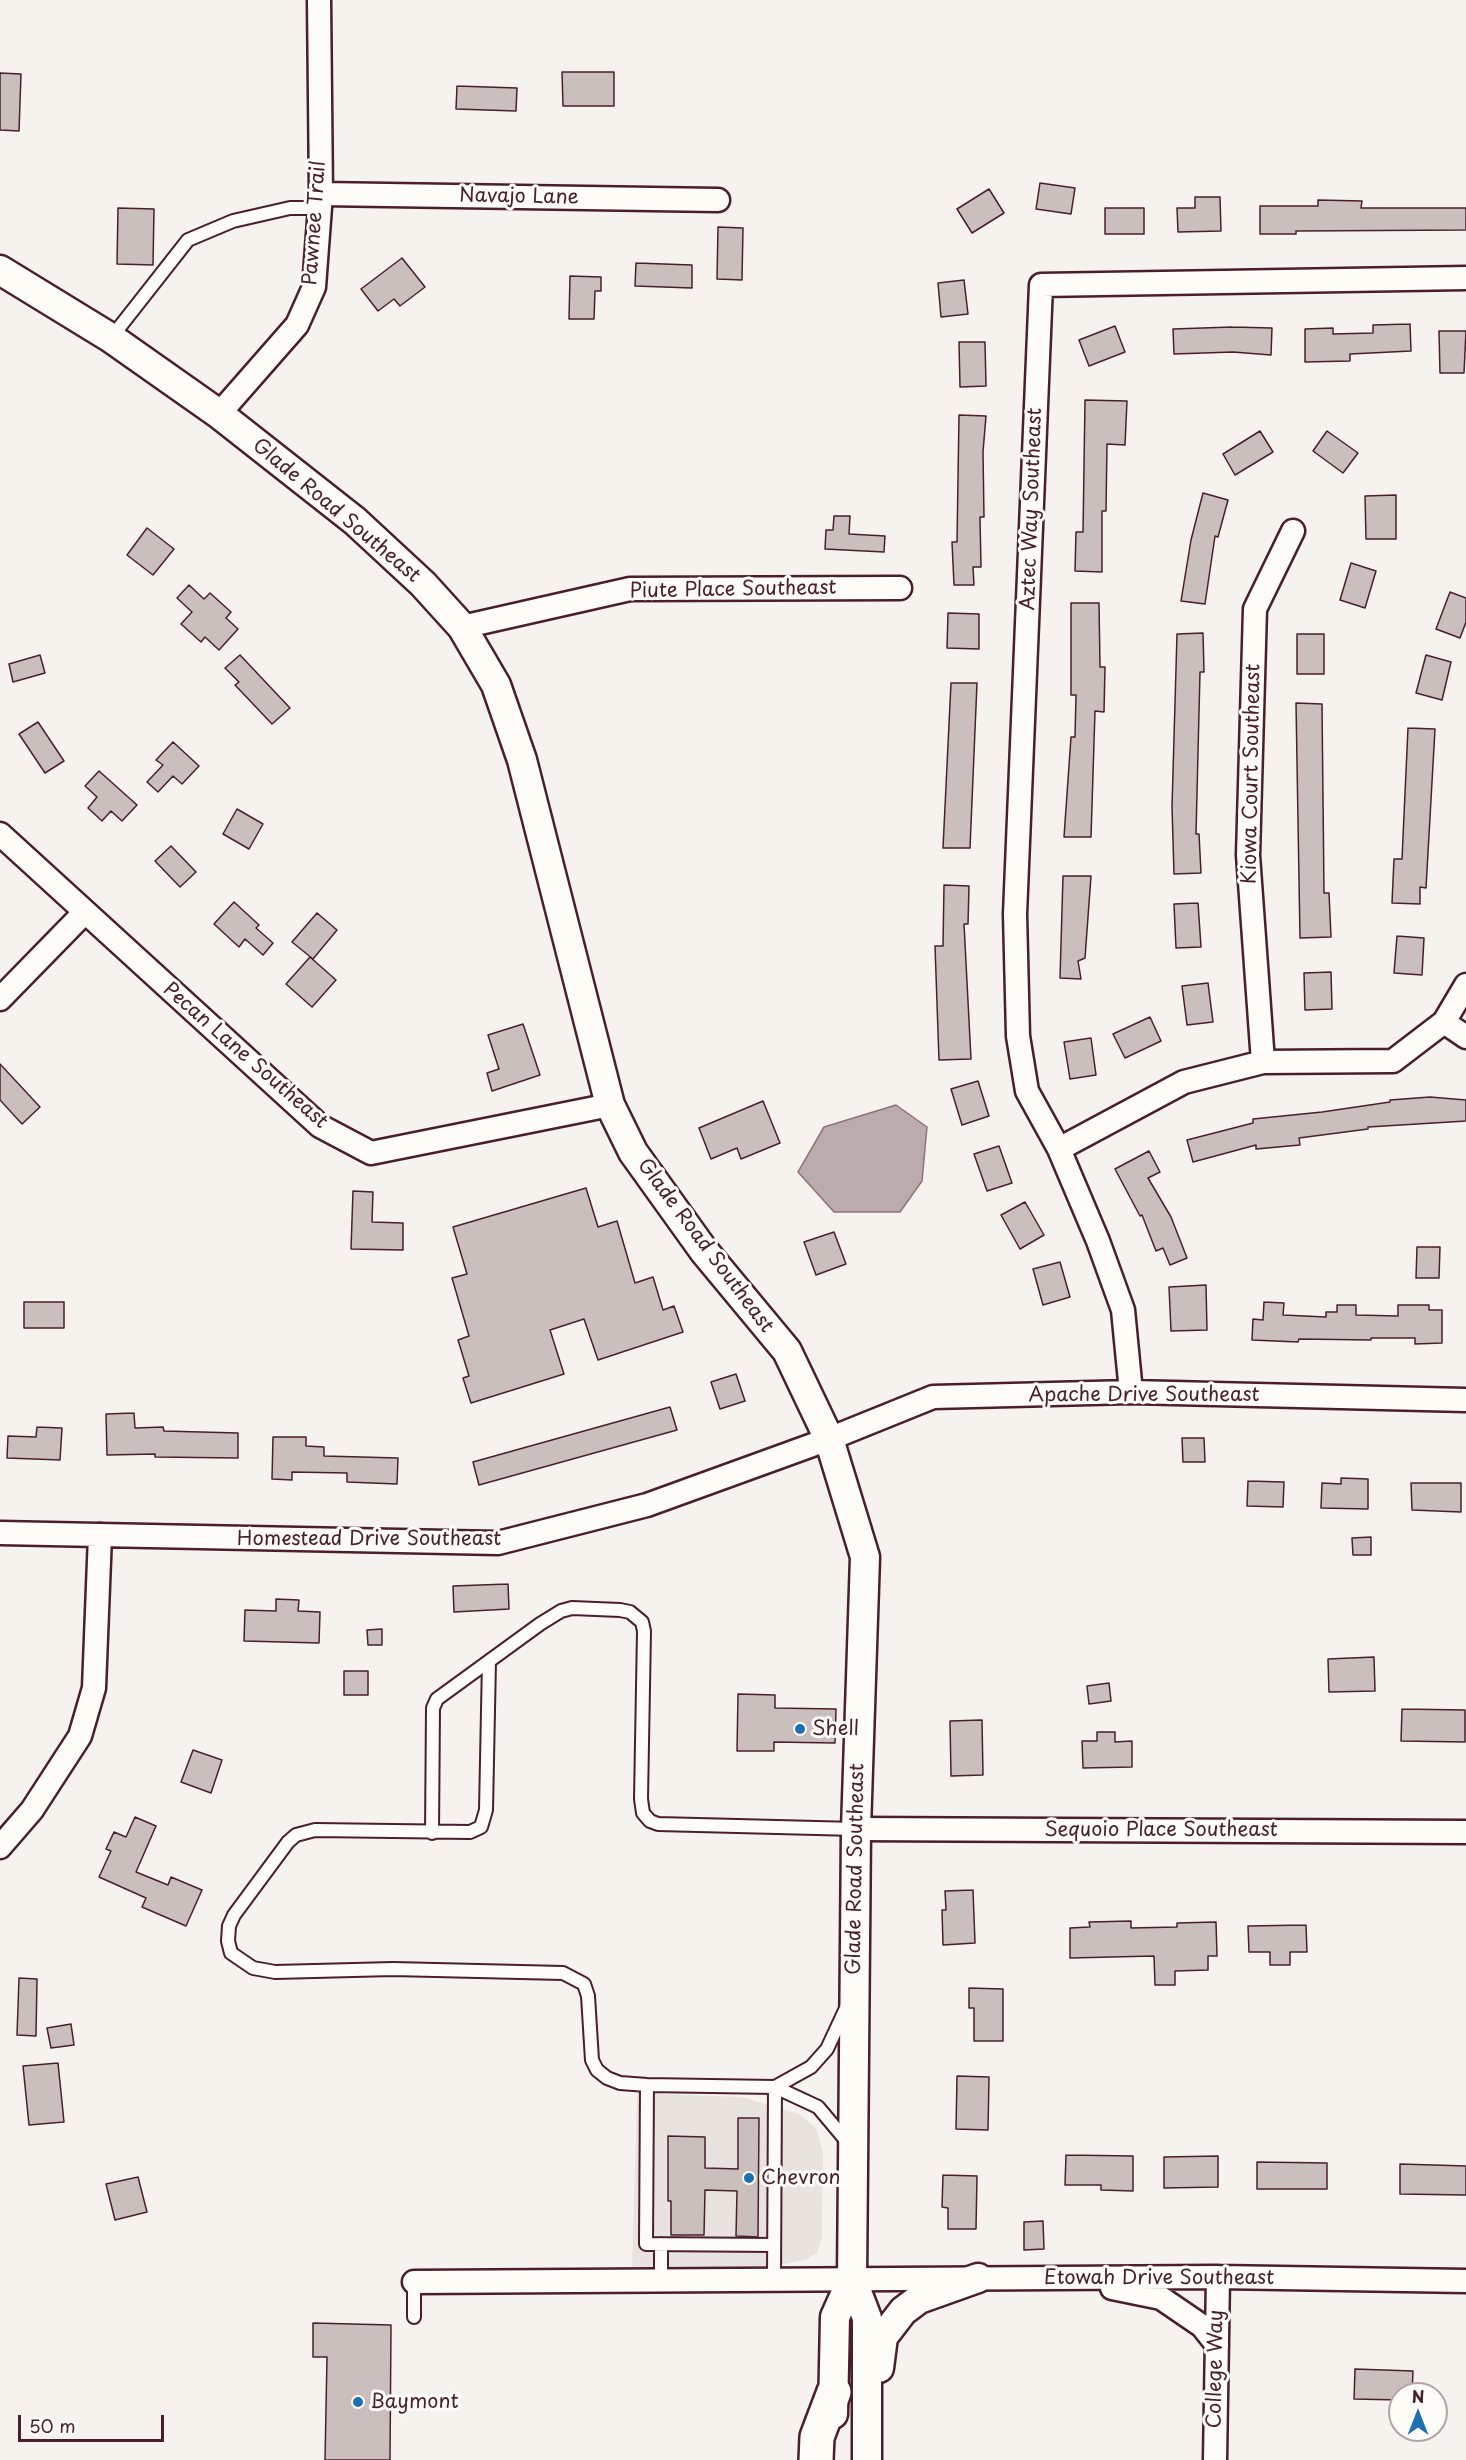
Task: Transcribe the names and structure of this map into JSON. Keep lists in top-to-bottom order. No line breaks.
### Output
{"streets":{"street":["Navajo Lane","Pawnee Trail","Aztec Way Southeast","Glade Road Southeast","Piute Place Southeast","Kiowa Court Southeast","Pecan Lane Southeast","Apache Drive Southeast","Homestead Drive Southeast","Sequoio Place Southeast","Etowah Drive Southeast","College Way"]},"crossings":[["Navajo Lane","Pawnee Trail"],["Pawnee Trail","Glade Road Southeast"],["Aztec Way Southeast","Apache Drive Southeast"],["Glade Road Southeast","Piute Place Southeast"],["Glade Road Southeast","Pecan Lane Southeast"],["Glade Road Southeast","Apache Drive Southeast"],["Glade Road Southeast","Homestead Drive Southeast"],["Glade Road Southeast","Sequoio Place Southeast"],["Glade Road Southeast","Etowah Drive Southeast"],["Apache Drive Southeast","Homestead Drive Southeast"],["Etowah Drive Southeast","College Way"]],"places":["Shell","Chevron","Baymont"],"scale_bar":"50 m","north":"top"}
